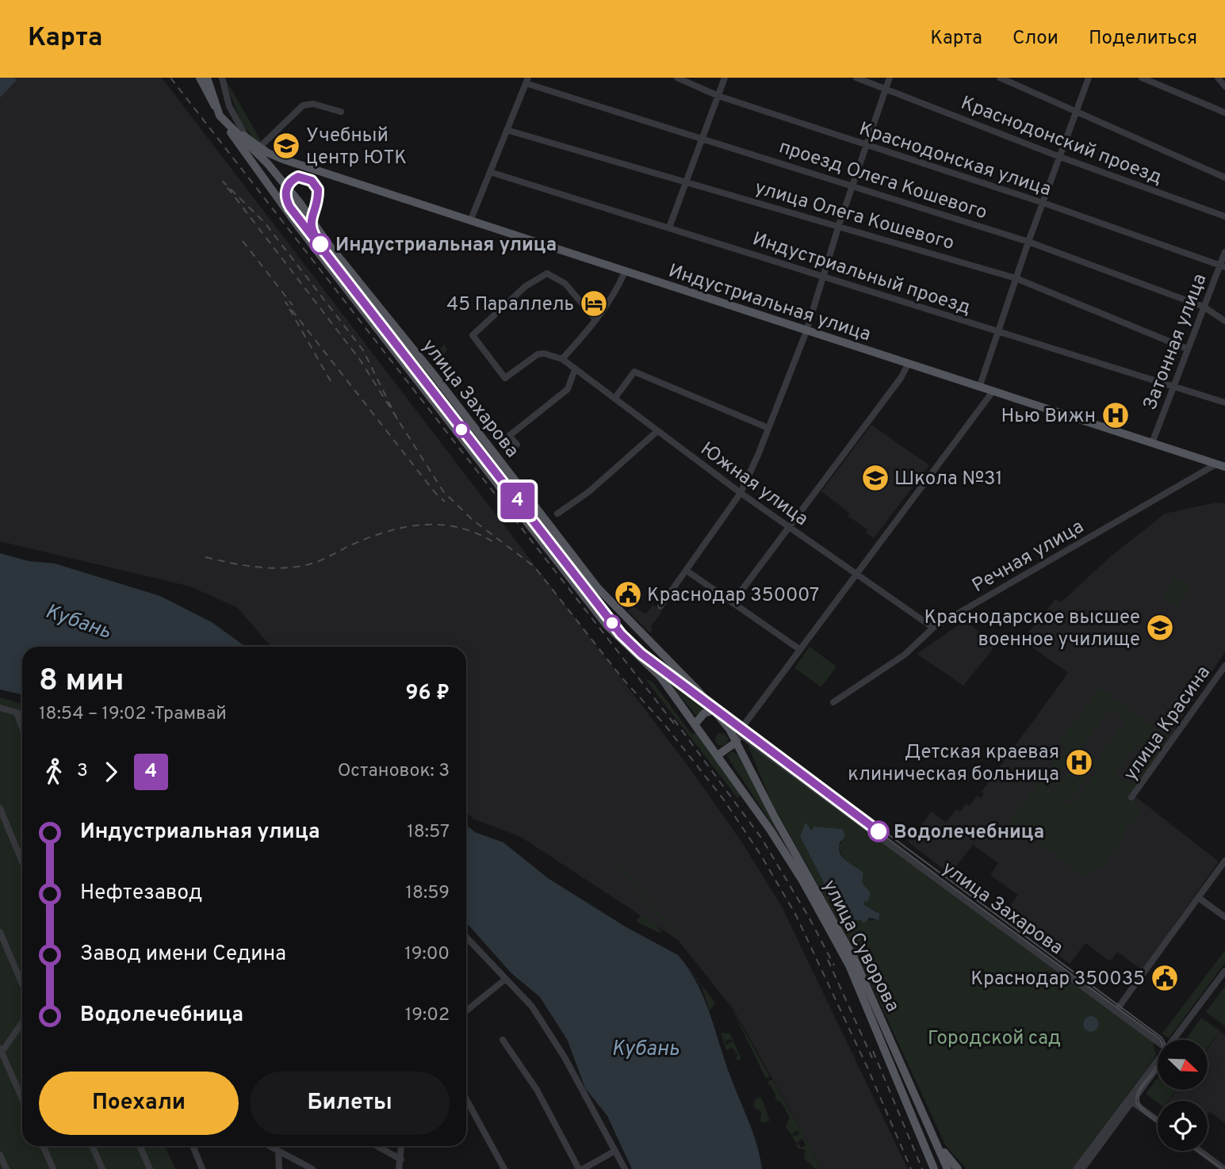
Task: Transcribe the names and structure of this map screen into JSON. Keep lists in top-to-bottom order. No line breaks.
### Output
{"streets":{"main road":["Индустриальная улица","улица Захарова","улица Суворова"],"street":["Краснодонский проезд","Краснодонская улица","проезд Олега Кошевого","улица Олега Кошевого","Индустриальный проезд","Затонная улица","Южная улица","Речная улица","улица Красина"]},"crossings":[["Краснодонская улица","Затонная улица"],["проезд Олега Кошевого","Затонная улица"],["улица Олега Кошевого","Затонная улица"],["Индустриальный проезд","Затонная улица"],["Индустриальная улица","Затонная улица"],["Индустриальная улица","улица Захарова"],["Индустриальная улица","Речная улица"],["улица Захарова","улица Суворова"],["Южная улица","Речная улица"]],"water":["Кубань"],"parks":["Городской сад"],"places":{"school or university":["Учебный центр ЮТК","Школа №31","Краснодарское высшее военное училище"],"other":["Индустриальная улица","Водолечебница"],"hotel":["45 Параллель"],"hospital":["Нью Вижн","Детская краевая клиническая больница"],"public building":["Краснодар 350007","Краснодар 350035"]},"lines":["tram line 4"],"north":"bottom right","page":{"header":"Карта","nav":["Карта","Слои","Поделиться"],"on_map":"4","heading":["8 мин","18:54 – 19:02 · Трамвай","96 ₽"],"legs":["3","4","Остановок: 3"],"list":[{"name":"Индустриальная улица","value":"18:57"},{"name":"Нефтезавод","value":"18:59"},{"name":"Завод имени Седина","value":"19:00"},{"name":"Водолечебница","value":"19:02"}],"buttons":["Поехали","Билеты"]}}
